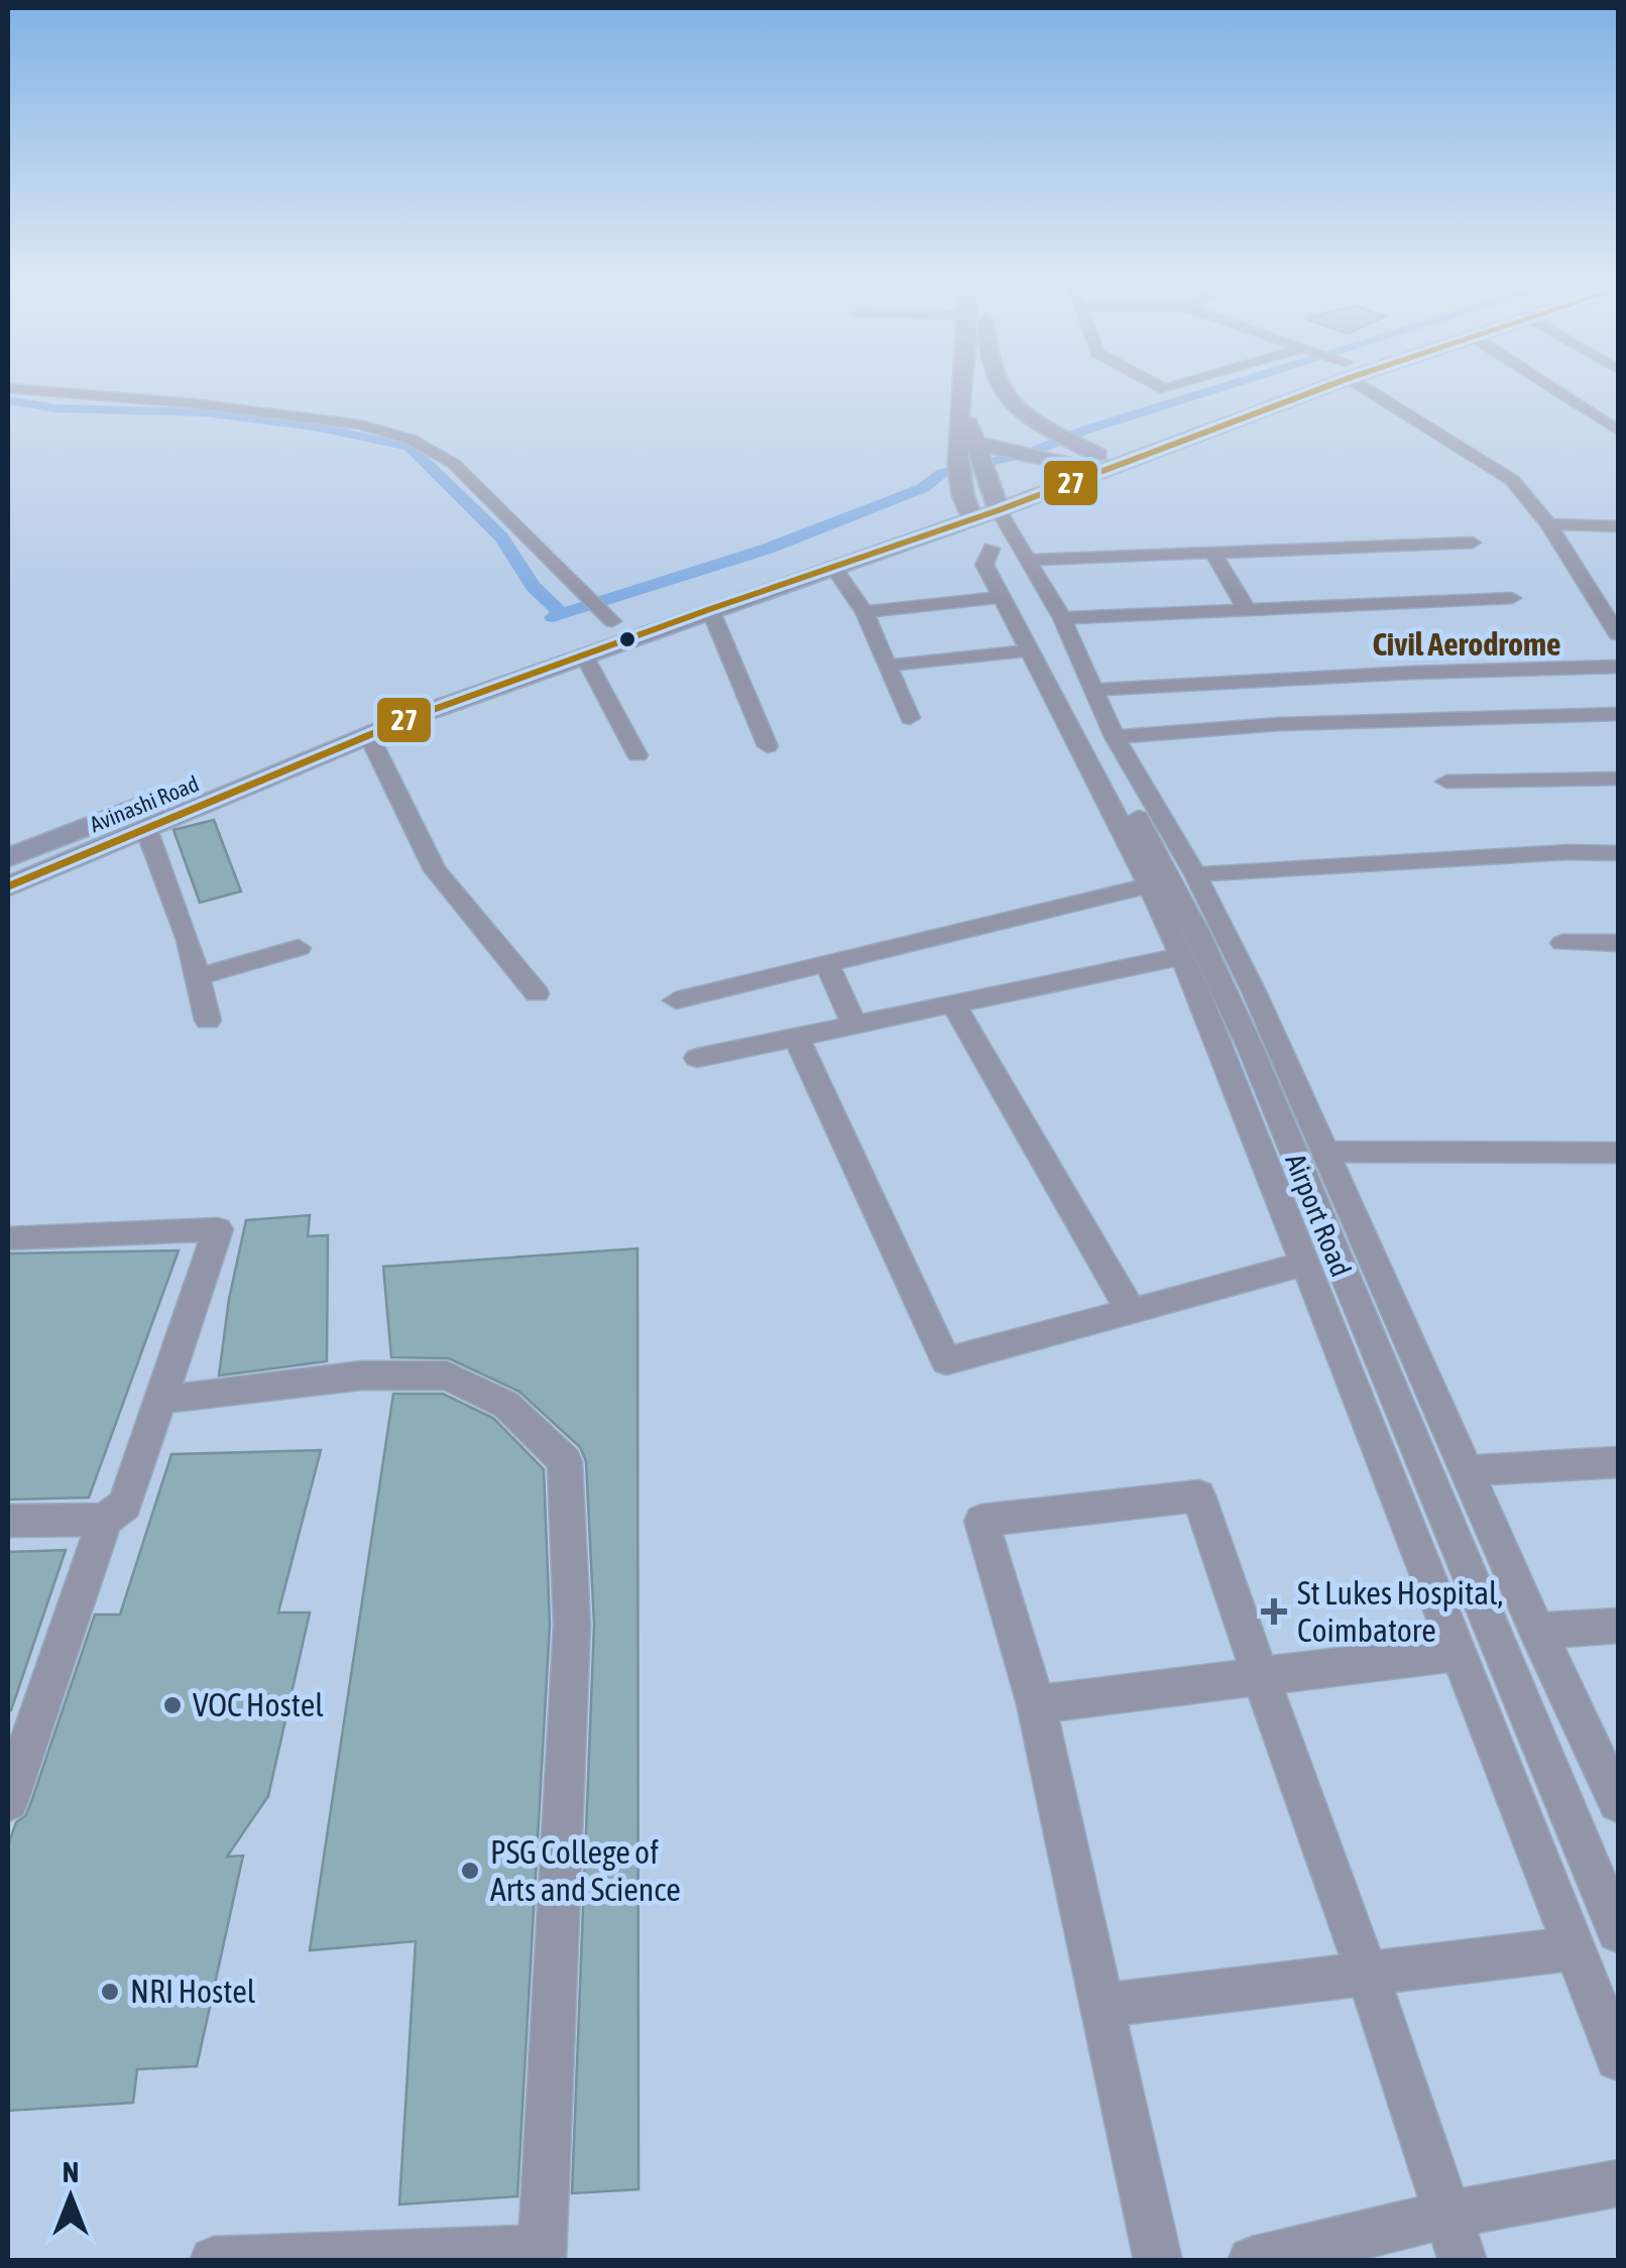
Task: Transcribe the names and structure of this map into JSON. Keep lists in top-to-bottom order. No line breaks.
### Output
{"streets":{"main road":["Avinashi Road"],"street":["Airport Road"]},"crossings":[["Avinashi Road","Airport Road"]],"districts":["Civil Aerodrome"],"places":{"health":["St Lukes Hospital, Coimbatore"],"other":["VOC Hostel","PSG College of Arts and Science","NRI Hostel"]},"lines":["transit line 27"],"north":"top"}
